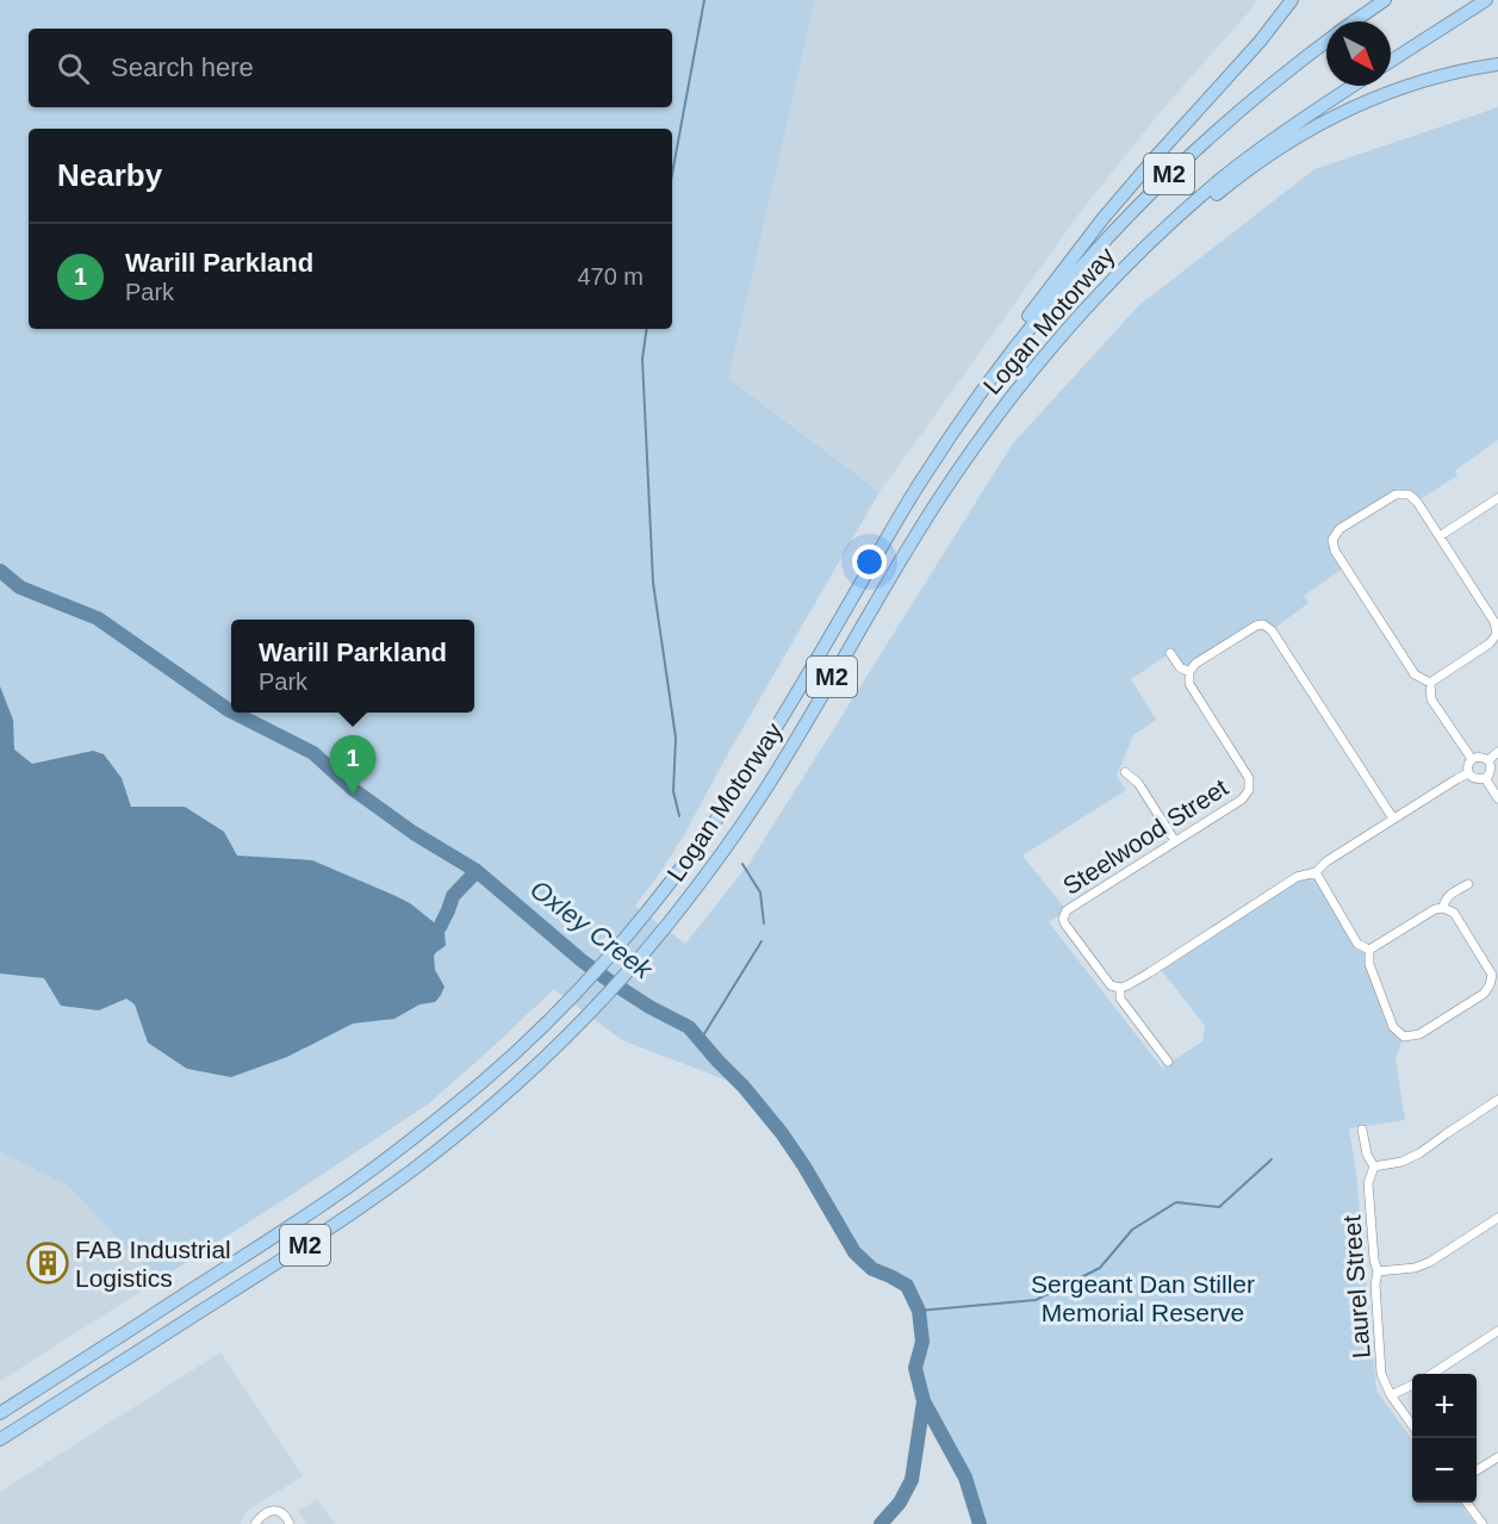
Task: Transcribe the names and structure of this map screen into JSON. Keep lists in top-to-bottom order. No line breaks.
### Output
{"streets":{"highway":["M2","Logan Motorway"],"street":["Steelwood Street","Laurel Street"]},"water":["Oxley Creek"],"parks":["Sergeant Dan Stiller Memorial Reserve"],"places":{"building":["FAB Industrial Logistics"]},"north":"bottom right","page":{"search":"Search here","heading":"Nearby","list":[{"mark":"1","name":"Warill Parkland","note":"Park","value":"470 m"}],"popup":["Warill Parkland","Park"],"pins":"1","map_buttons":["+","−"]}}
